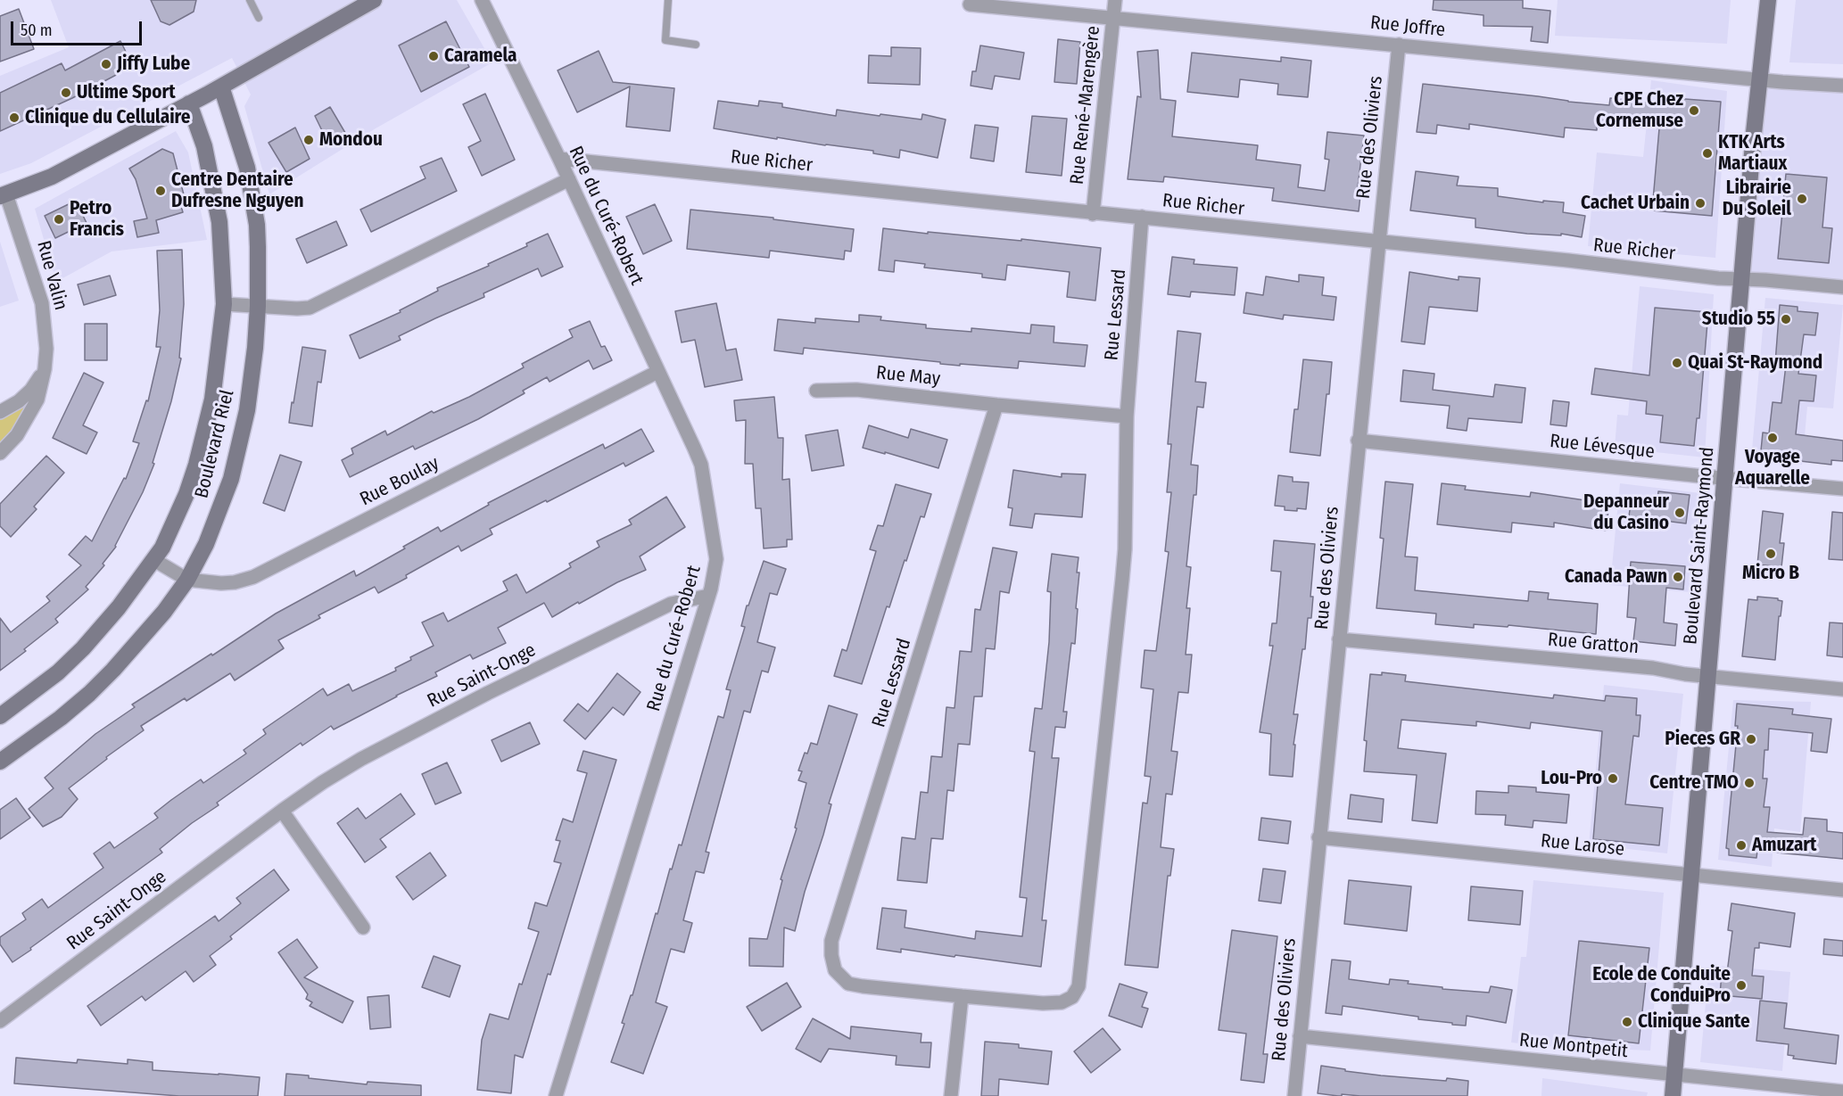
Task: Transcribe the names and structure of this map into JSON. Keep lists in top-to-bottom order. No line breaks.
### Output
{"streets":{"main road":["Boulevard Riel","Boulevard Saint-Raymond"],"street":["Rue Joffre","Rue René-Marengère","Rue des Oliviers","Rue Richer","Rue du Curé-Robert","Rue Valin","Rue Lessard","Rue May","Rue Lévesque","Rue Boulay","Rue Gratton","Rue Saint-Onge","Rue Larose","Rue Montpetit"]},"crossings":[["Rue Joffre","Rue René-Marengère"],["Rue Joffre","Rue des Oliviers"],["Rue Joffre","Boulevard Saint-Raymond"],["Rue René-Marengère","Rue Richer"],["Rue des Oliviers","Rue Richer"],["Rue des Oliviers","Rue Lévesque"],["Rue des Oliviers","Rue Gratton"],["Rue des Oliviers","Rue Larose"],["Rue des Oliviers","Rue Montpetit"],["Rue Richer","Rue du Curé-Robert"],["Rue Richer","Rue Lessard"],["Rue Richer","Boulevard Saint-Raymond"],["Rue du Curé-Robert","Rue Boulay"],["Rue du Curé-Robert","Rue Saint-Onge"],["Rue Lessard","Rue May"],["Boulevard Riel","Rue Boulay"],["Rue Lévesque","Boulevard Saint-Raymond"],["Boulevard Saint-Raymond","Rue Gratton"],["Boulevard Saint-Raymond","Rue Larose"],["Boulevard Saint-Raymond","Rue Montpetit"]],"places":["Caramela","Jiffy Lube","Ultime Sport","CPE Chez Cornemuse","Clinique du Cellulaire","Mondou","KTK Arts Martiaux","Centre Dentaire Dufresne Nguyen","Librairie Du Soleil","Cachet Urbain","Petro Francis","Studio 55","Quai St-Raymond","Voyage Aquarelle","Depanneur du Casino","Micro B","Canada Pawn","Pieces GR","Lou-Pro","Centre TMO","Amuzart","Ecole de Conduite ConduiPro","Clinique Sante"],"scale_bar":"50 m"}
